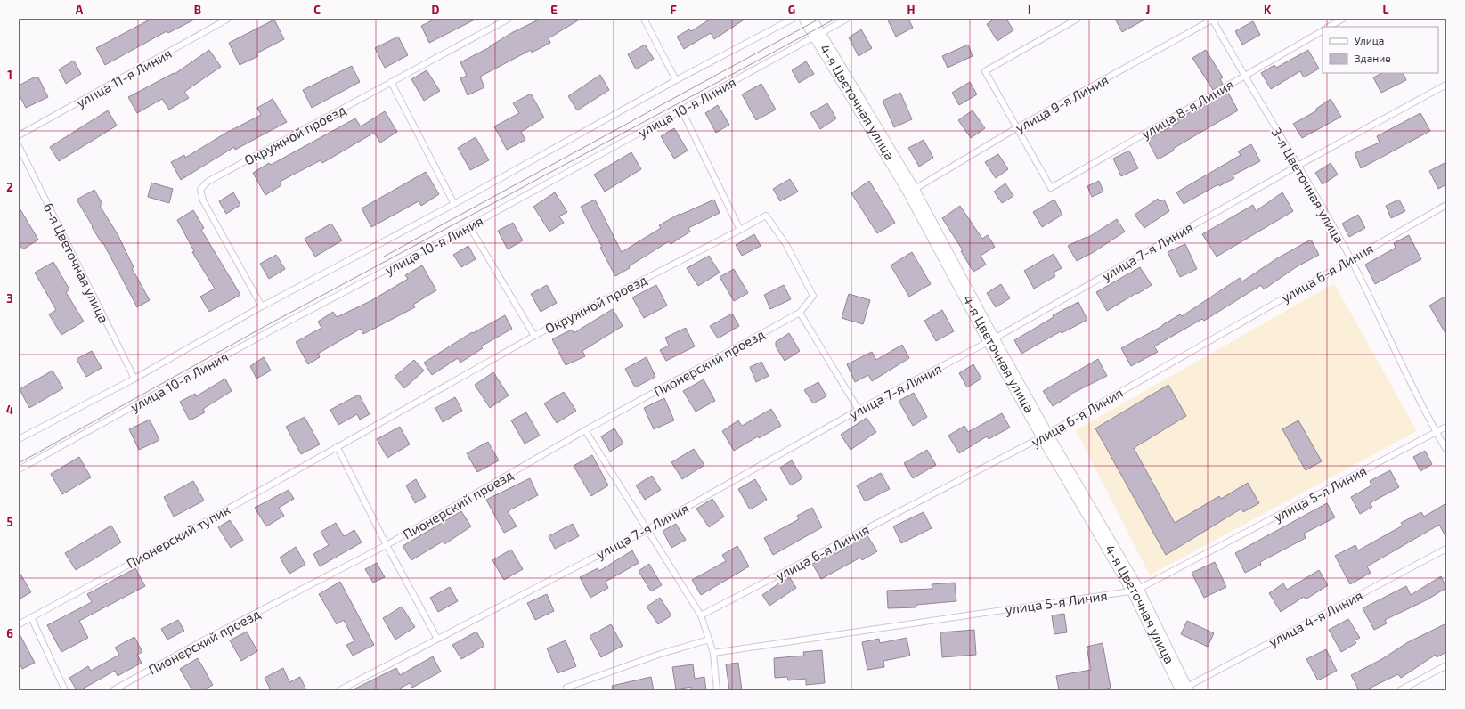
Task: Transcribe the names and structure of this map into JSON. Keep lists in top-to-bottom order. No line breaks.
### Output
{"streets":{"street":["4-я Цветочная улица"],"lane":["улица 11-я Линия","улица 9-я Линия","улица 10-я Линия","улица 8-я Линия","Окружной проезд","3-я Цветочная улица","улица 7-я Линия","6-я Цветочная улица","улица 6-я Линия","Пионерский проезд","улица 5-я Линия","Пионерский тупик","улица 4-я Линия"]},"crossings":[["4-я Цветочная улица","улица 9-я Линия"],["4-я Цветочная улица","улица 10-я Линия"],["4-я Цветочная улица","улица 7-я Линия"],["4-я Цветочная улица","улица 6-я Линия"],["4-я Цветочная улица","улица 5-я Линия"],["4-я Цветочная улица","улица 4-я Линия"],["улица 9-я Линия","улица 8-я Линия"],["улица 9-я Линия","3-я Цветочная улица"],["улица 10-я Линия","Окружной проезд"],["улица 10-я Линия","6-я Цветочная улица"],["улица 8-я Линия","3-я Цветочная улица"],["Окружной проезд","Пионерский проезд"],["Окружной проезд","Пионерский тупик"],["3-я Цветочная улица","улица 7-я Линия"],["3-я Цветочная улица","улица 6-я Линия"],["3-я Цветочная улица","улица 5-я Линия"]],"legend":["Улица","Здание"],"grid":{"columns":["A","B","C","D","E","F","G","H","I","J","K","L"],"rows":["1","2","3","4","5","6"]}}
